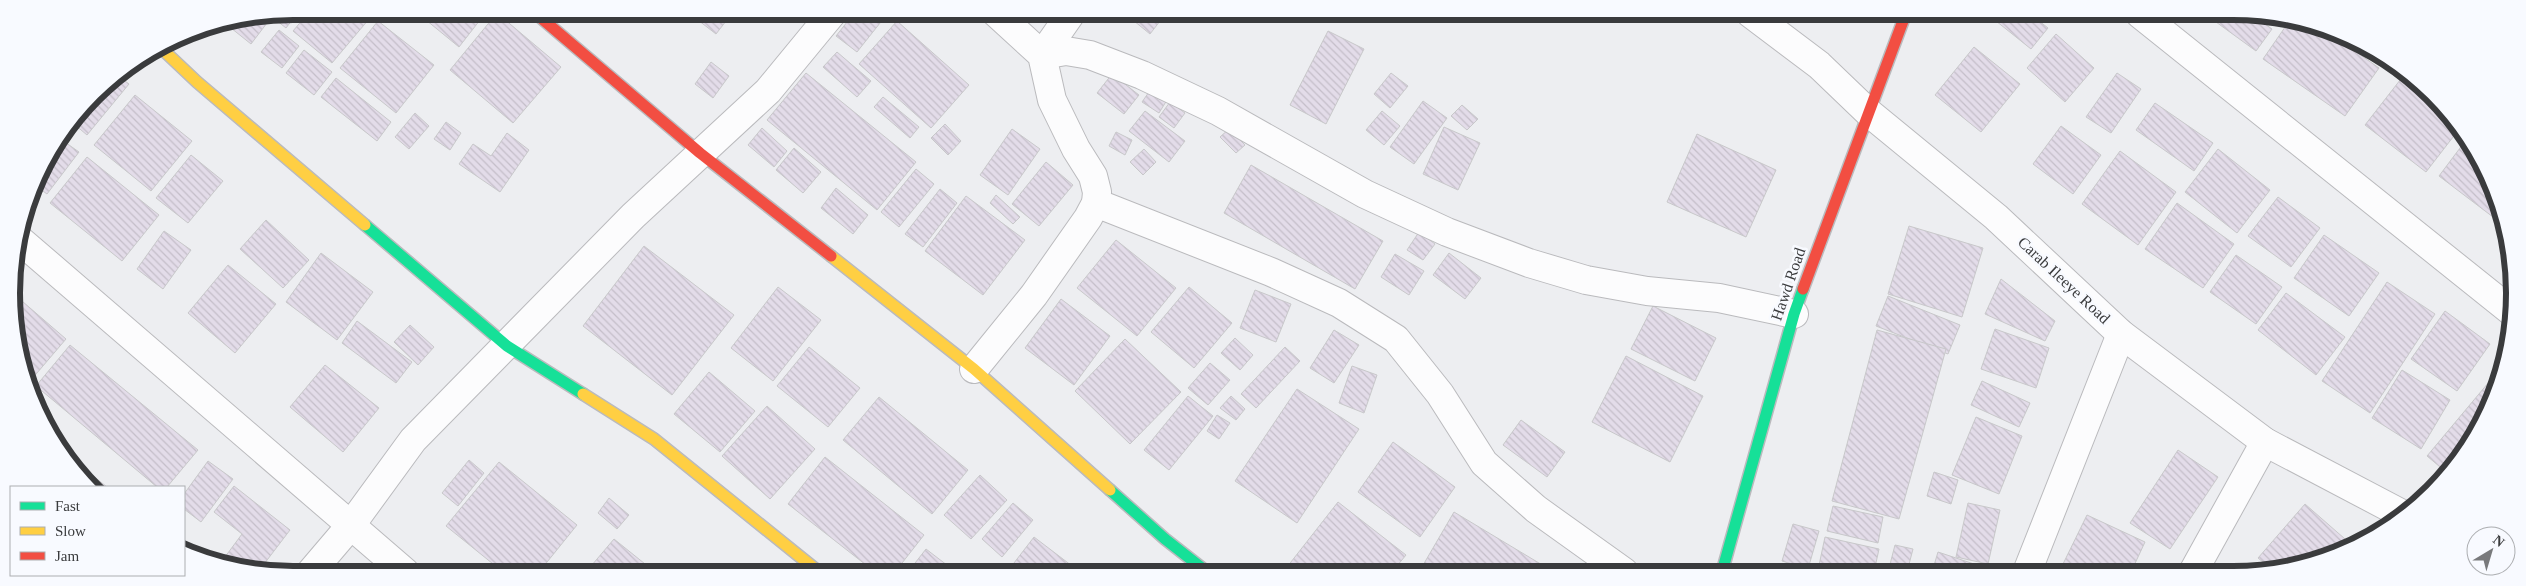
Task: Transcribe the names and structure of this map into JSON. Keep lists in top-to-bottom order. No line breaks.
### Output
{"streets":{"street":["Carab Ileeye Road","Hawd Road"]},"crossings":[["Carab Ileeye Road","Hawd Road"]],"legend":["Fast","Slow","Jam"],"north":"top right"}
